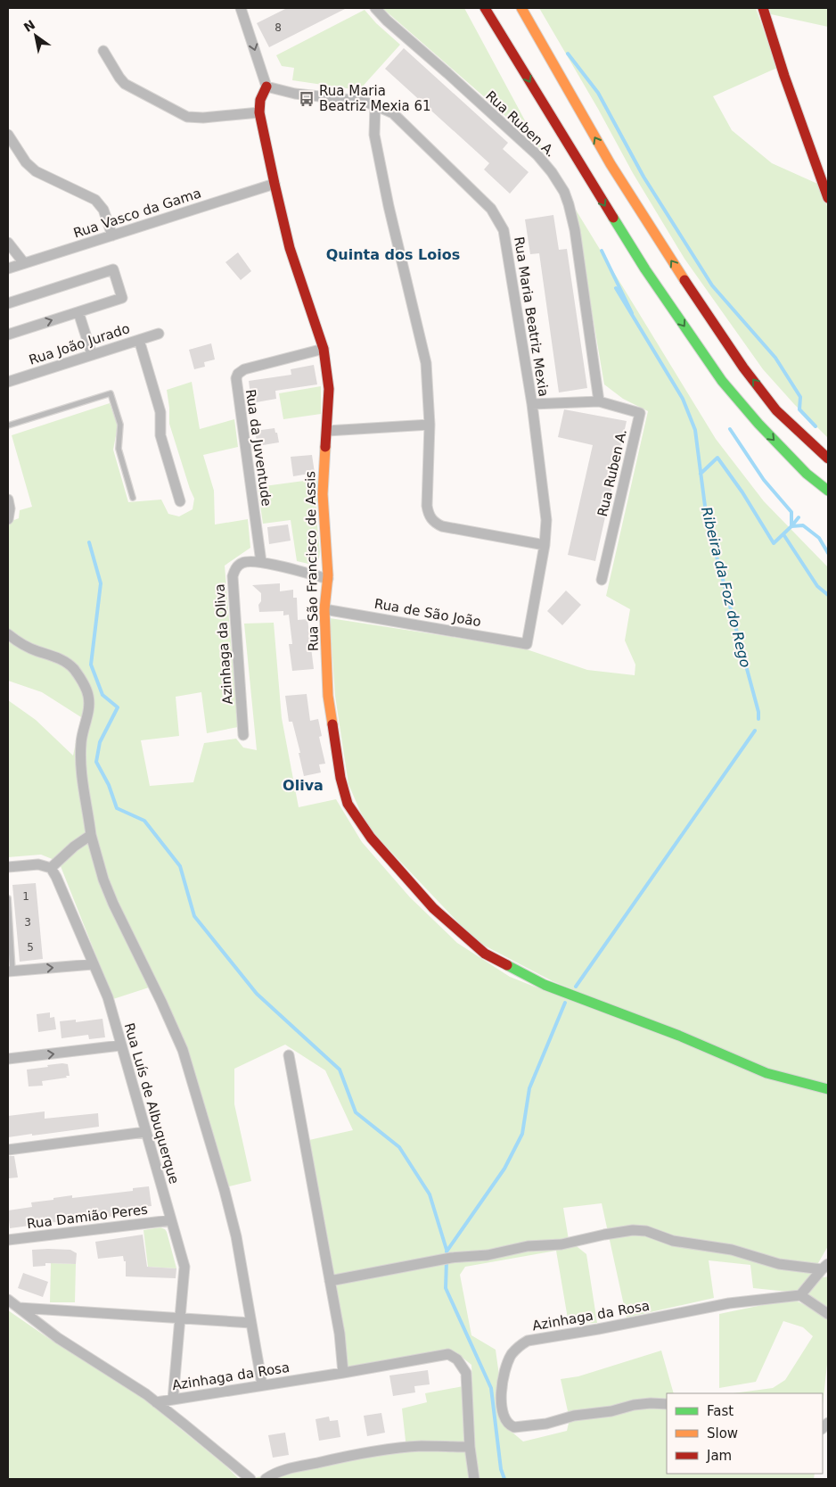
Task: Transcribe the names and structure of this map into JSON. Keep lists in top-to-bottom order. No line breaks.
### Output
{"streets":{"main road":["Rua São Francisco de Assis"],"street":["Rua Ruben A.","Rua Vasco da Gama","Rua Maria Beatriz Mexia","Rua João Jurado","Rua da Juventude","Rua de São João","Azinhaga da Oliva","Rua Luís de Albuquerque","Rua Damião Peres","Azinhaga da Rosa"]},"crossings":[["Rua Ruben A.","Rua Maria Beatriz Mexia"],["Rua Vasco da Gama","Rua São Francisco de Assis"],["Rua Maria Beatriz Mexia","Rua São Francisco de Assis"],["Rua Maria Beatriz Mexia","Rua de São João"],["Rua da Juventude","Rua São Francisco de Assis"],["Rua da Juventude","Azinhaga da Oliva"],["Rua São Francisco de Assis","Rua de São João"],["Rua São Francisco de Assis","Azinhaga da Oliva"],["Rua Luís de Albuquerque","Rua Damião Peres"],["Rua Luís de Albuquerque","Azinhaga da Rosa"]],"districts":["Quinta dos Loios","Oliva"],"water":["Ribeira da Foz do Rego"],"places":{"bus stop":["Rua Maria Beatriz Mexia 61"]},"house_numbers":["8","1","3","5"],"legend":["Fast","Slow","Jam"],"north":"top left"}
